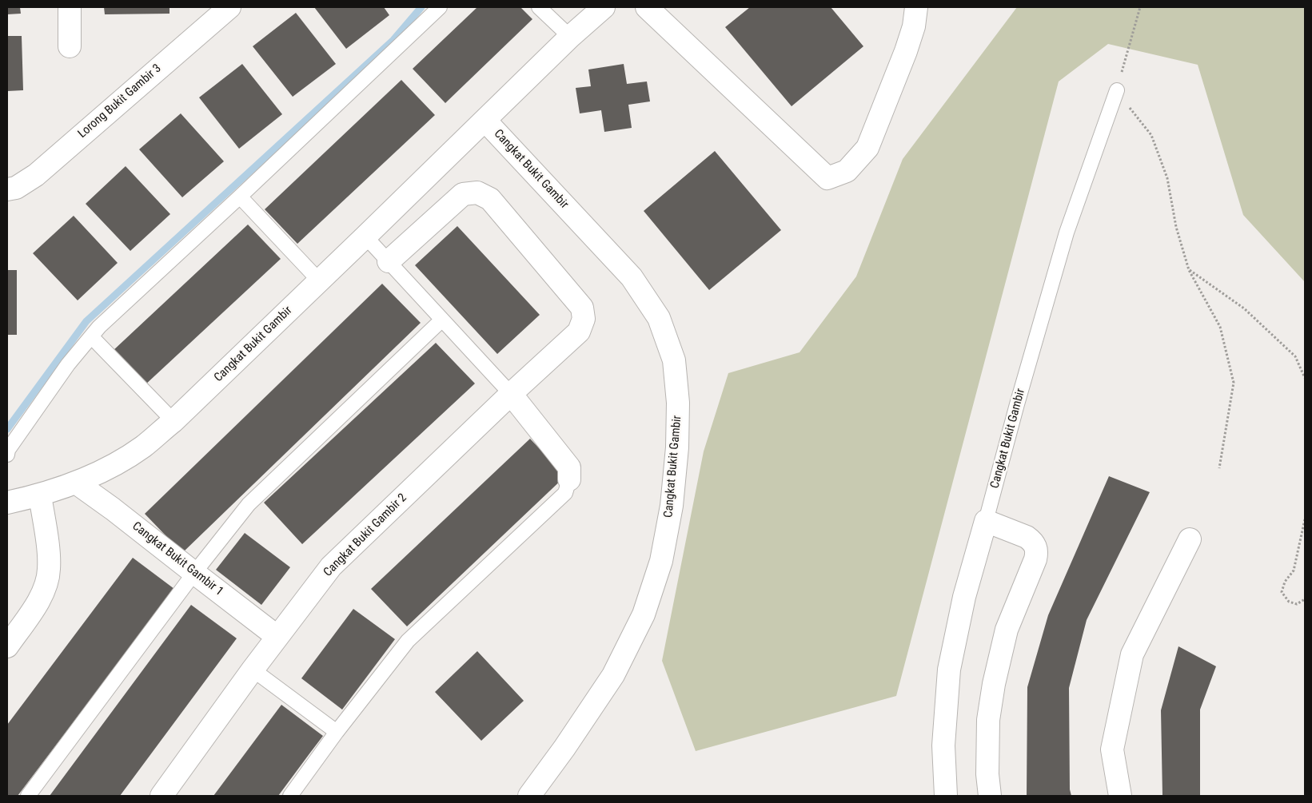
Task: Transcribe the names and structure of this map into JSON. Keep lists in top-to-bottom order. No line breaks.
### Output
{"streets":{"street":["Lorong Bukit Gambir 3","Cangkat Bukit Gambir","Cangkat Bukit Gambir 2","Cangkat Bukit Gambir 1"]},"crossings":[["Cangkat Bukit Gambir","Cangkat Bukit Gambir 1"],["Cangkat Bukit Gambir 2","Cangkat Bukit Gambir 1"]]}
